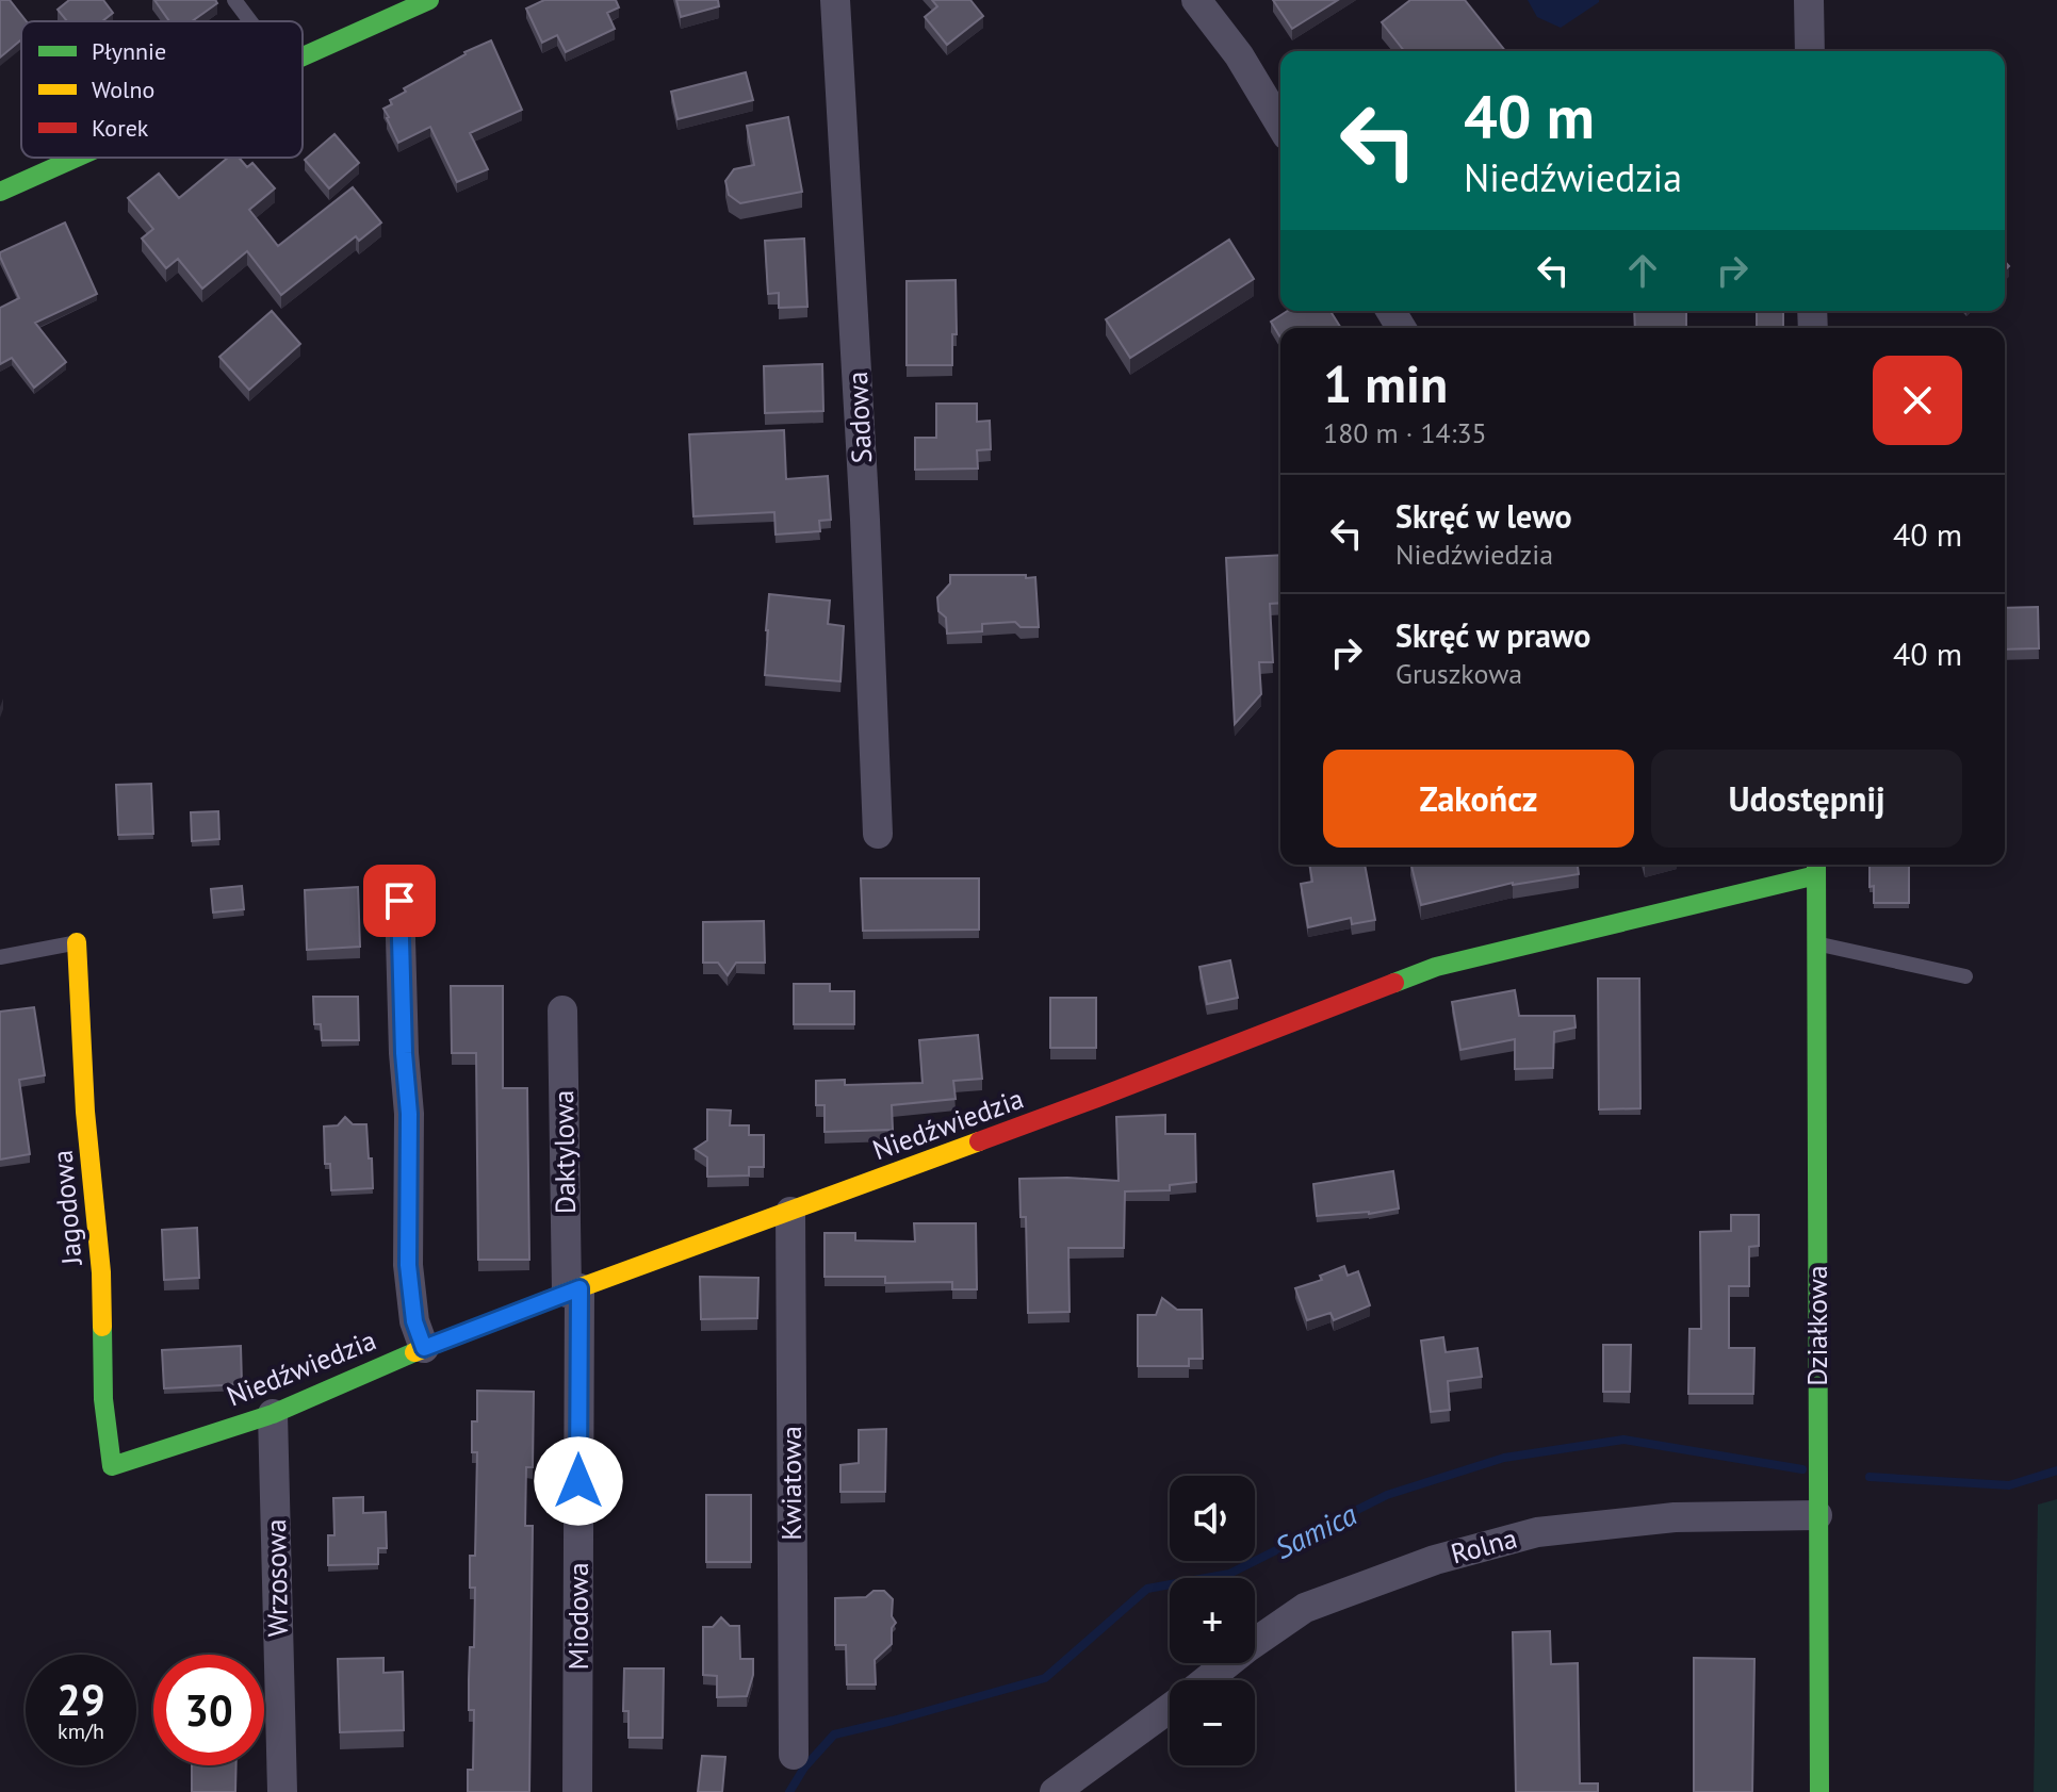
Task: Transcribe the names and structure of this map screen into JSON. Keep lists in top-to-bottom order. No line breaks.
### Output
{"streets":{"street":["Sadowa","Niedźwiedzia","Daktylowa","Jagodowa","Działkowa","Kwiatowa","Rolna","Wrzosowa","Miodowa"]},"crossings":[["Niedźwiedzia","Daktylowa"],["Niedźwiedzia","Jagodowa"],["Niedźwiedzia","Działkowa"],["Niedźwiedzia","Kwiatowa"],["Niedźwiedzia","Wrzosowa"],["Niedźwiedzia","Miodowa"],["Daktylowa","Miodowa"],["Działkowa","Rolna"]],"water":["Samica"],"legend":["Płynnie","Wolno","Korek"],"page":{"turn":["40 m","Niedźwiedzia"],"heading":["1 min","180 m · 14:35"],"list":[{"name":"Skręć w lewo","note":"Niedźwiedzia","value":"40 m"},{"name":"Skręć w prawo","note":"Gruszkowa","value":"40 m"}],"buttons":["Zakończ","Udostępnij"],"map_buttons":["+","−"],"speed":"29 km/h","limit":"30"}}
